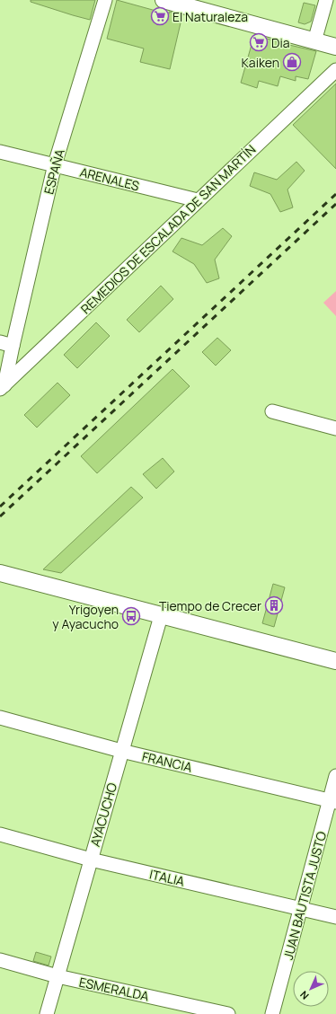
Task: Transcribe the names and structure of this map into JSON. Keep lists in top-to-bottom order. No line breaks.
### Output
{"streets":{"street":["ESPAÑA","ARENALES","REMEDIOS DE ESCALADA DE SAN MARTÍN","FRANCIA","AYACUCHO","ITALIA","JUAN BAUTISTA JUSTO","ESMERALDA"]},"crossings":[["ESPAÑA","ARENALES"],["ESPAÑA","REMEDIOS DE ESCALADA DE SAN MARTÍN"],["ARENALES","REMEDIOS DE ESCALADA DE SAN MARTÍN"],["FRANCIA","AYACUCHO"],["FRANCIA","JUAN BAUTISTA JUSTO"],["AYACUCHO","ITALIA"],["AYACUCHO","ESMERALDA"],["ITALIA","JUAN BAUTISTA JUSTO"]],"places":{"supermarket":["El Naturaleza","Dia"],"shop":["Kaiken"],"building":["Tiempo de Crecer"],"bus stop":["Yrigoyen y Ayacucho"]},"north":"bottom left"}
